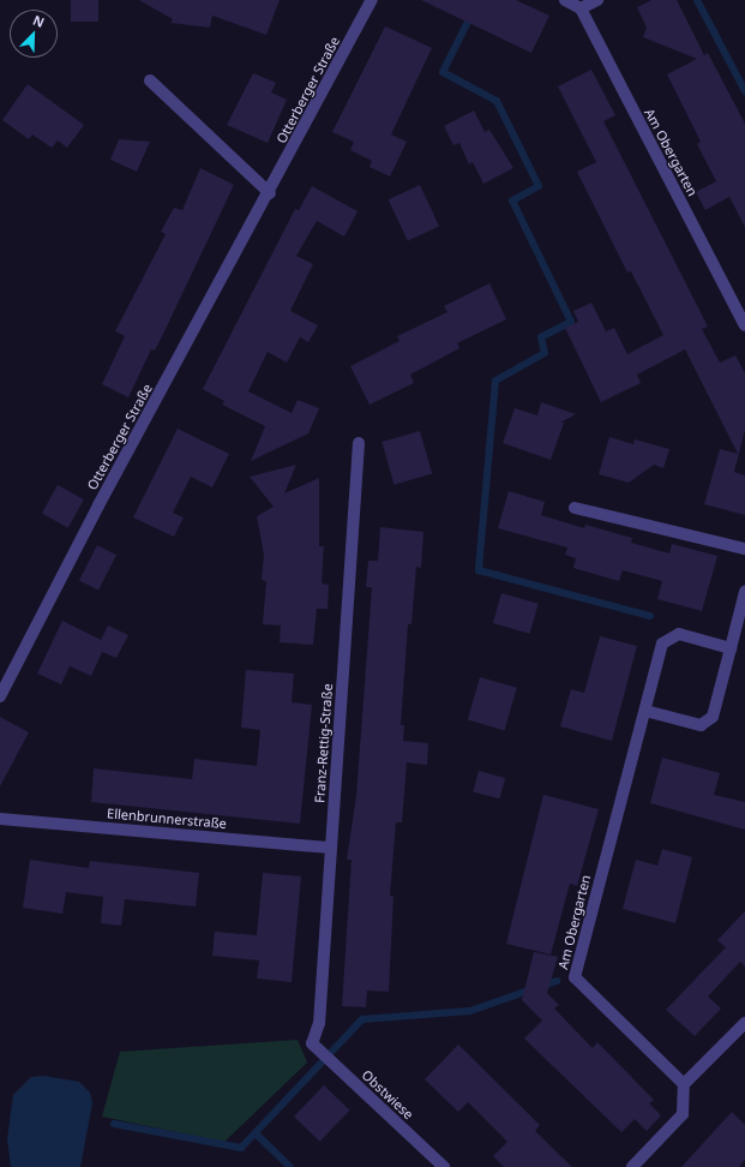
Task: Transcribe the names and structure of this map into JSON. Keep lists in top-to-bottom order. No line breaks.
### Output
{"streets":{"street":["Otterberger Straße","Am Obergarten","Franz-Rettig-Straße","Ellenbrunnerstraße","Obstwiese"]},"crossings":[["Franz-Rettig-Straße","Ellenbrunnerstraße"],["Franz-Rettig-Straße","Obstwiese"]],"north":"top right"}
